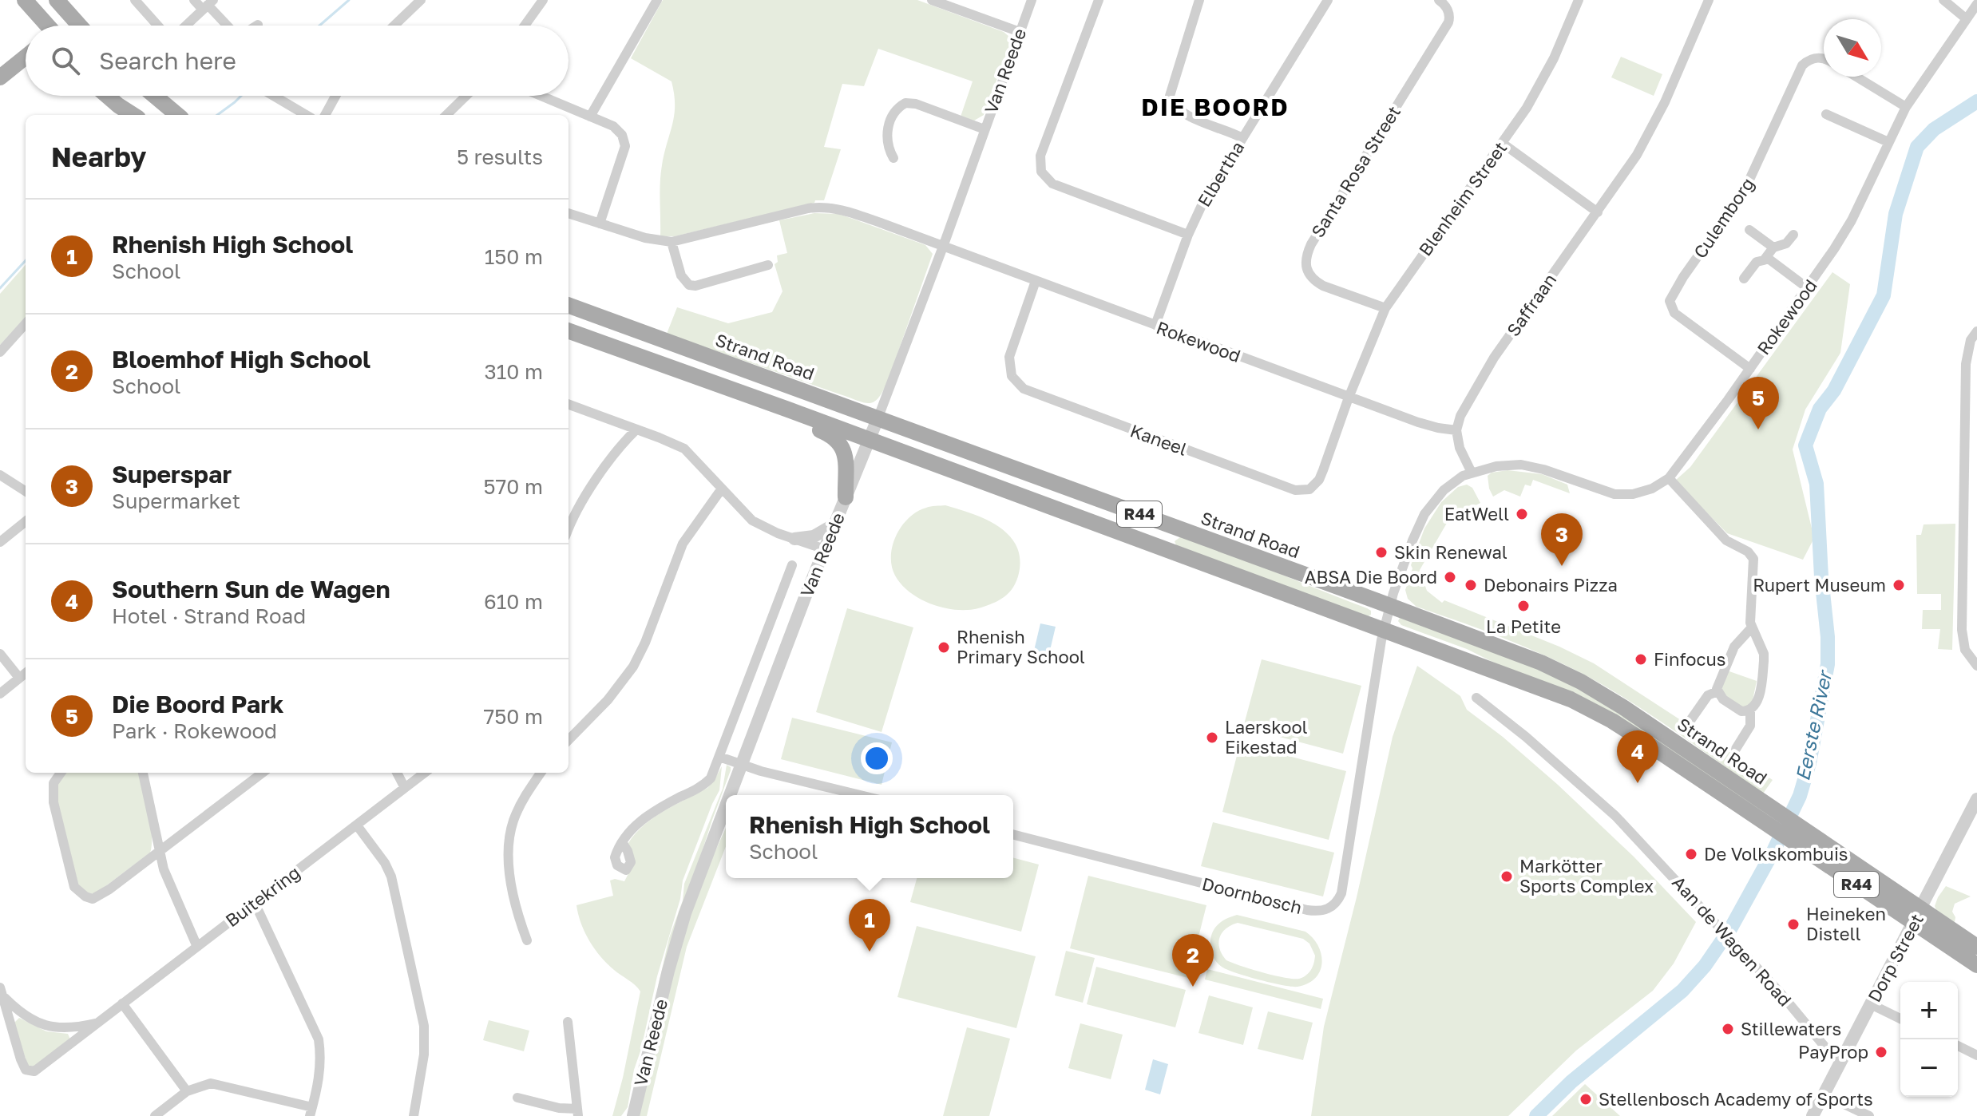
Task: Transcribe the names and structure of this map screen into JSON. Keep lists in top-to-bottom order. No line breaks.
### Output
{"streets":{"main road":["Strand Road","R44"],"street":["Van Reede","Santa Rosa Street","Elbertha","Blenheim Street","Culemborg","Saffraan","Rokewood","Kaneel","Doornbosch","Buitekring","Aan de Wagen Road","Dorp Street"]},"crossings":[["Van Reede","Rokewood"],["Van Reede","Strand Road"],["Santa Rosa Street","Blenheim Street"],["Elbertha","Rokewood"],["Blenheim Street","Rokewood"],["Blenheim Street","Kaneel"],["Culemborg","Rokewood"],["Saffraan","Rokewood"],["Rokewood","Kaneel"],["Strand Road","Doornbosch"],["Strand Road","Dorp Street"],["Aan de Wagen Road","Dorp Street"]],"districts":["DIE BOORD"],"water":["Eerste River"],"places":["EatWell","Skin Renewal","ABSA Die Boord","Debonairs Pizza","Rupert Museum","La Petite","Rhenish Primary School","Finfocus","Laerskool Eikestad","De Volkskombuis","Markötter Sports Complex","Heineken Distell","Stillewaters","PayProp","Stellenbosch Academy of Sports"],"north":"bottom right","page":{"search":"Search here","heading":["Nearby","5 results"],"list":[{"mark":"1","name":"Rhenish High School","note":"School","value":"150 m"},{"mark":"2","name":"Bloemhof High School","note":"School","value":"310 m"},{"mark":"3","name":"Superspar","note":"Supermarket","value":"570 m"},{"mark":"4","name":"Southern Sun de Wagen","note":"Hotel · Strand Road","value":"610 m"},{"mark":"5","name":"Die Boord Park","note":"Park · Rokewood","value":"750 m"}],"pins":["5","3","4","1","2"],"popup":["Rhenish High School","School"],"map_buttons":["+","−"]}}
